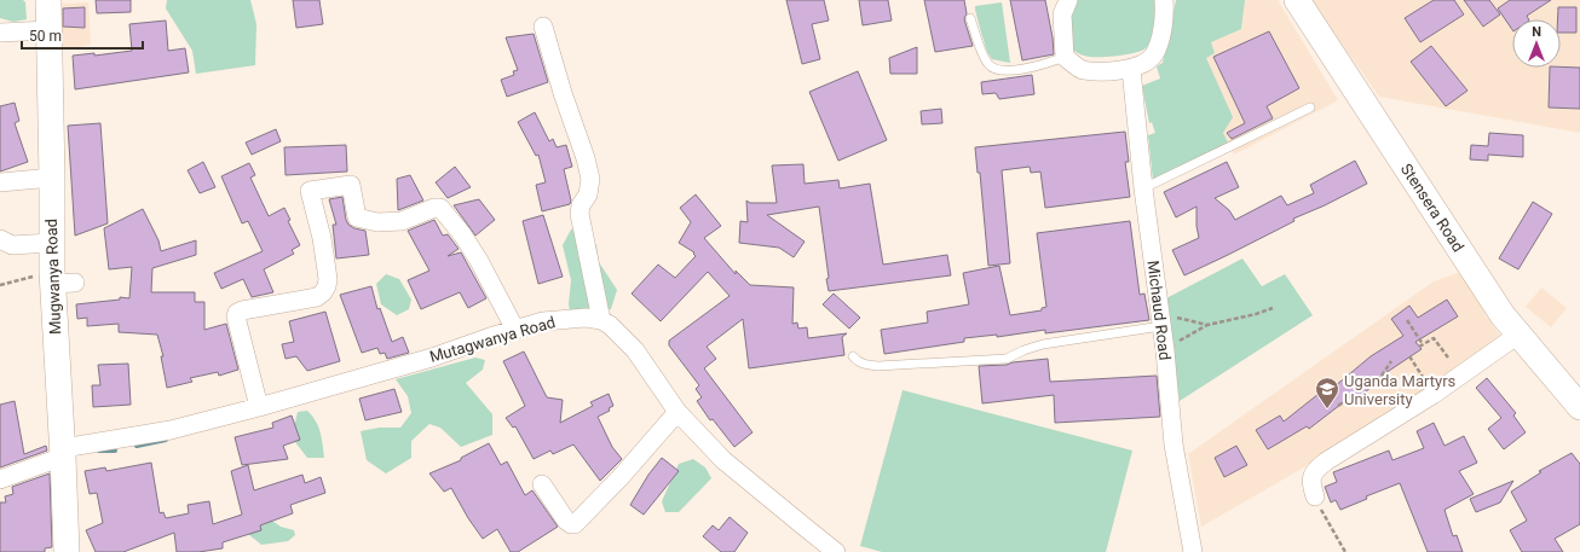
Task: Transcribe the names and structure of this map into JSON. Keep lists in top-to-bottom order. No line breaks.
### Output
{"streets":{"street":["Stensera Road","Mugwanya Road","Michaud Road","Mutagwanya Road"]},"crossings":[["Mugwanya Road","Mutagwanya Road"]],"places":{"school or university":["Uganda Martyrs University"]},"scale_bar":"50 m","north":"top"}
